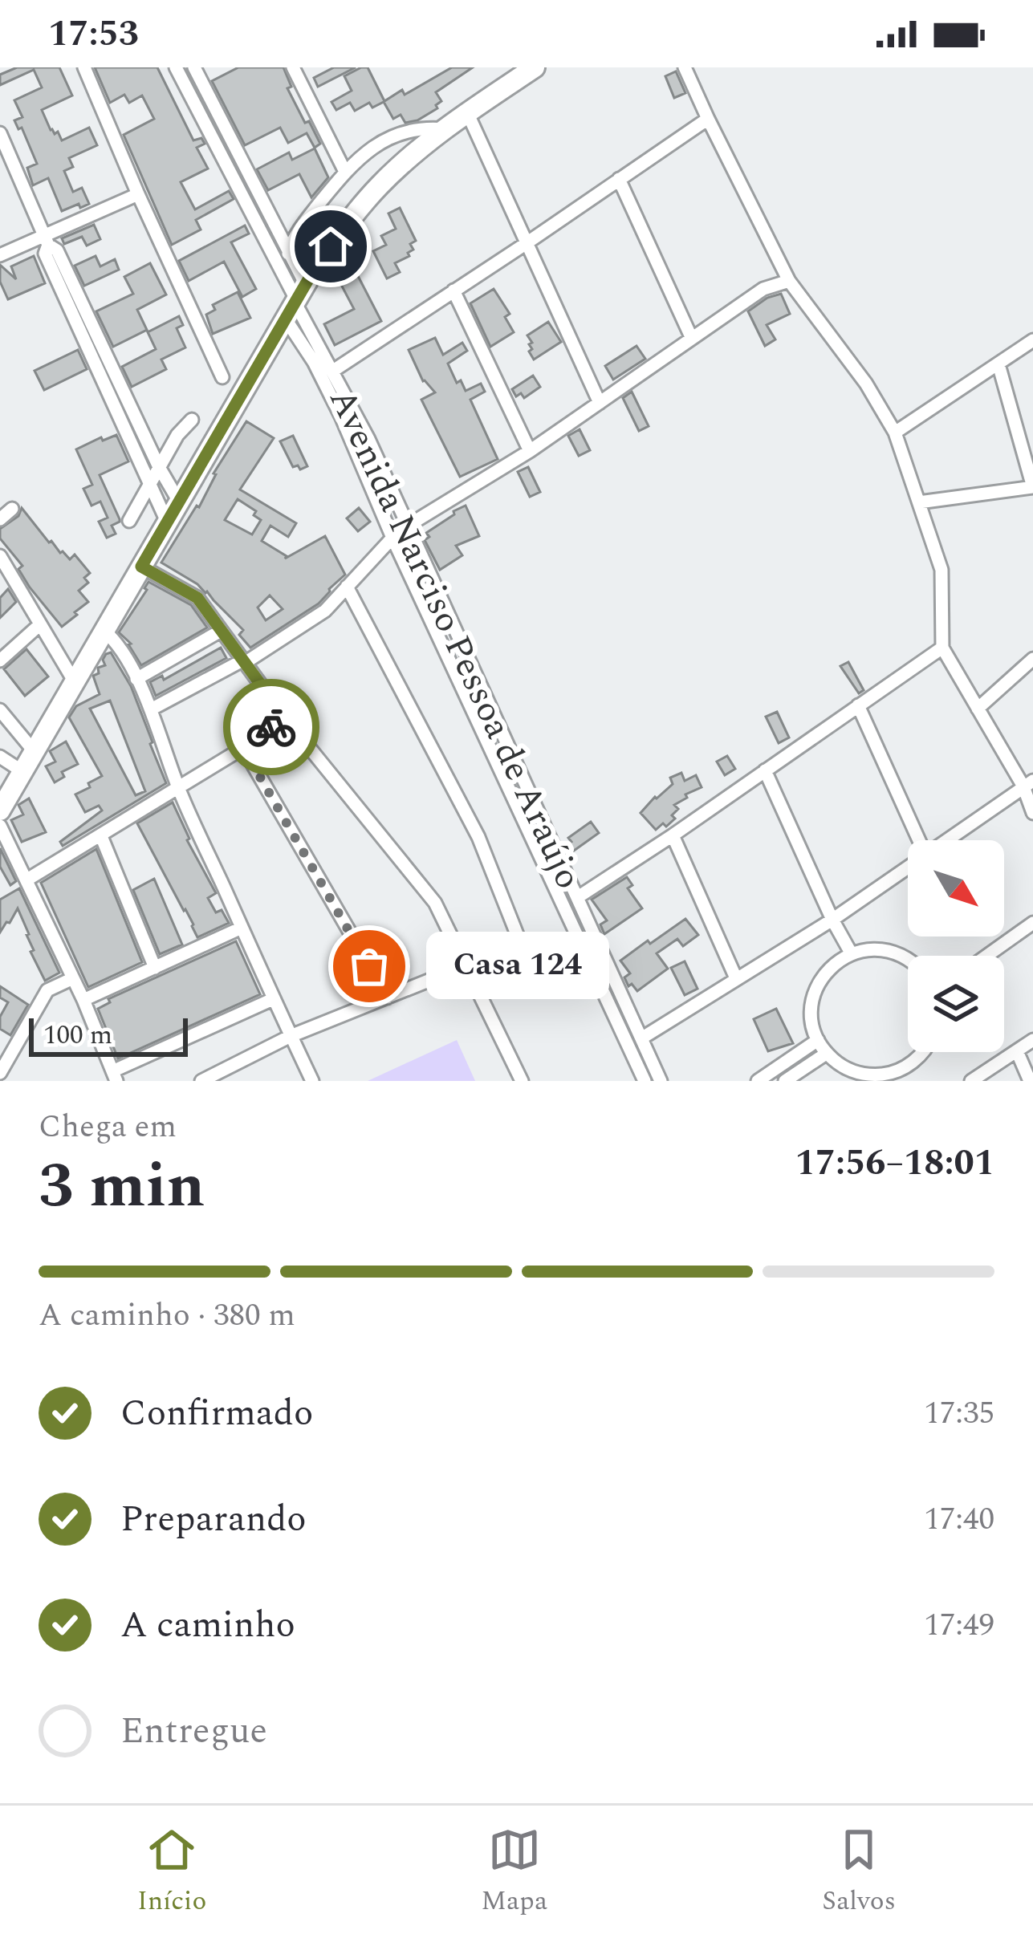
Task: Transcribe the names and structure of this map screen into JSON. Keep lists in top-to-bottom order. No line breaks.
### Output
{"streets":{"street":["Avenida Narciso Pessoa de Araújo"]},"places":["Casa 124"],"scale_bar":"100 m","north":"bottom right","page":{"status":"17:53","bubble":"Casa 124","scale":"100 m","heading":["3 min","Chega em","17:56–18:01"],"bar":"A caminho · 380 m","list":[["Confirmado","17:35"],["Preparando","17:40"],["A caminho","17:49"],"Entregue"],"tabs":["Início","Mapa","Salvos"]}}
